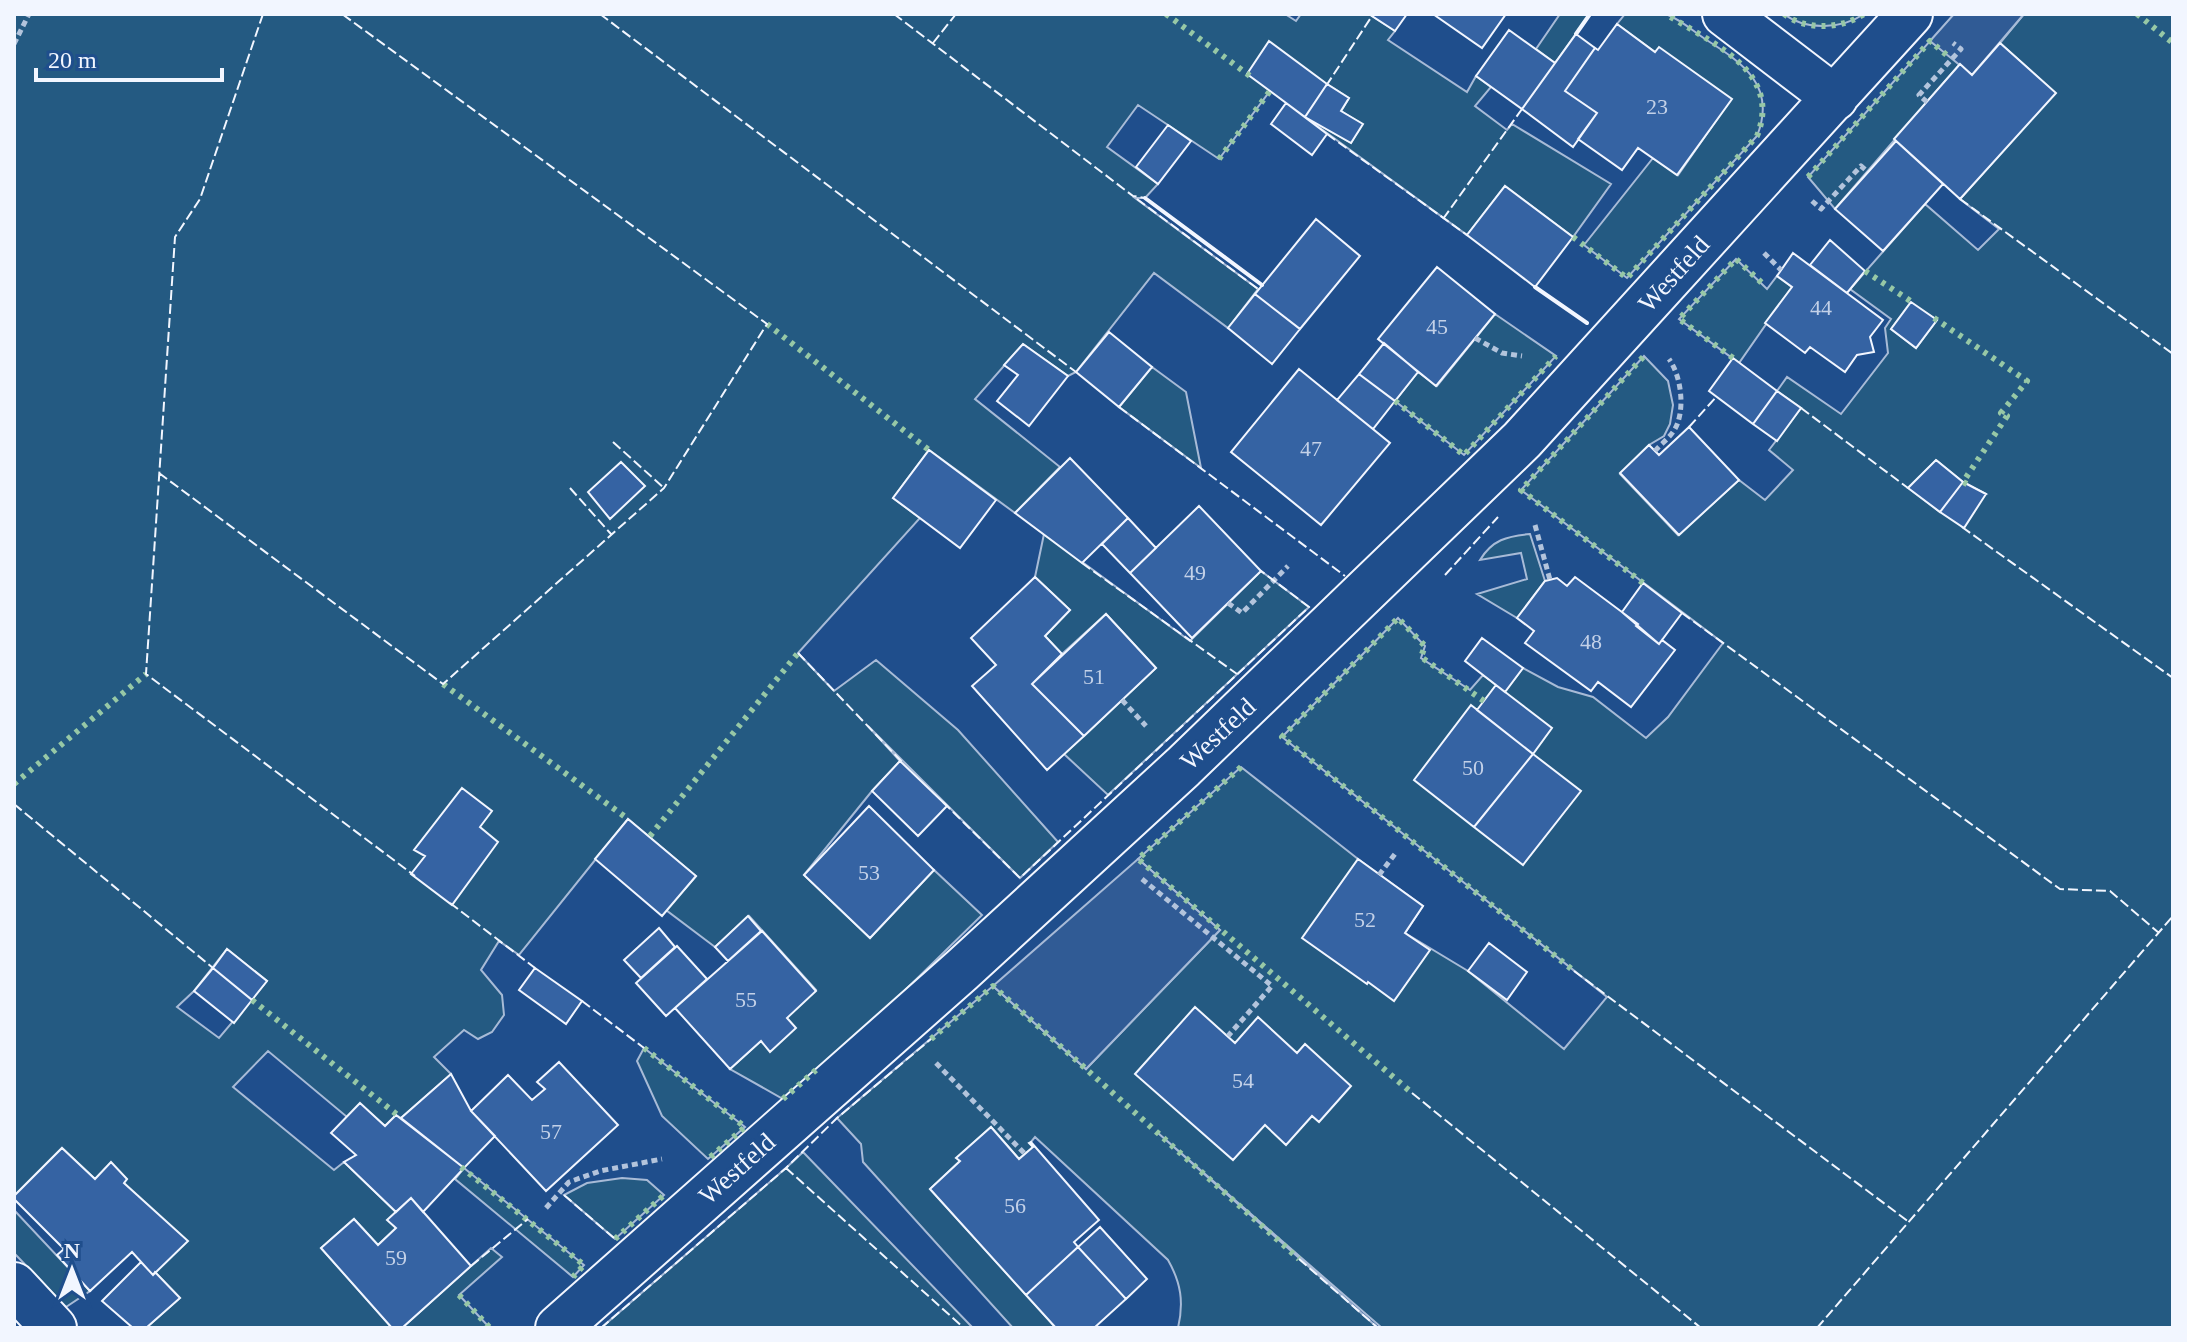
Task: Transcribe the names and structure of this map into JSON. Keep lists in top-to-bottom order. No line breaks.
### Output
{"streets":{"street":["Westfeld"]},"house_numbers":["23","44","45","47","49","48","51","50","53","52","55","54","57","56","59"],"scale_bar":"20 m","north":"top"}
